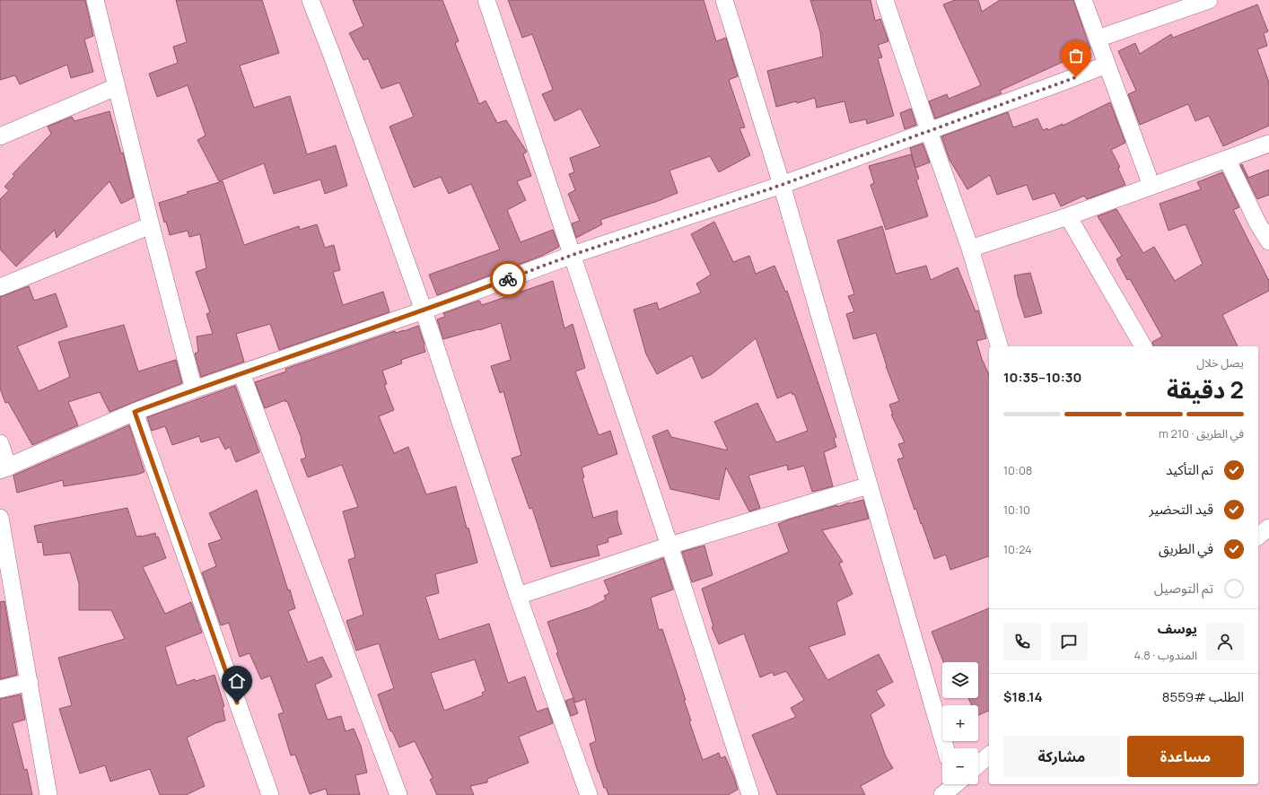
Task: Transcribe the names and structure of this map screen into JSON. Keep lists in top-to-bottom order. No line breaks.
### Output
{"page":{"heading":["2 دقيقة","يصل خلال","10:30–10:35"],"panel":["يوسف","المندوب · 4.8","الطلب #8559","$18.14"],"bar":"في الطريق · 210 m","list":[["تم التأكيد","10:08"],["قيد التحضير","10:10"],["في الطريق","10:24"],"تم التوصيل"],"map_buttons":["+","−"],"buttons":["مساعدة","مشاركة"]}}
